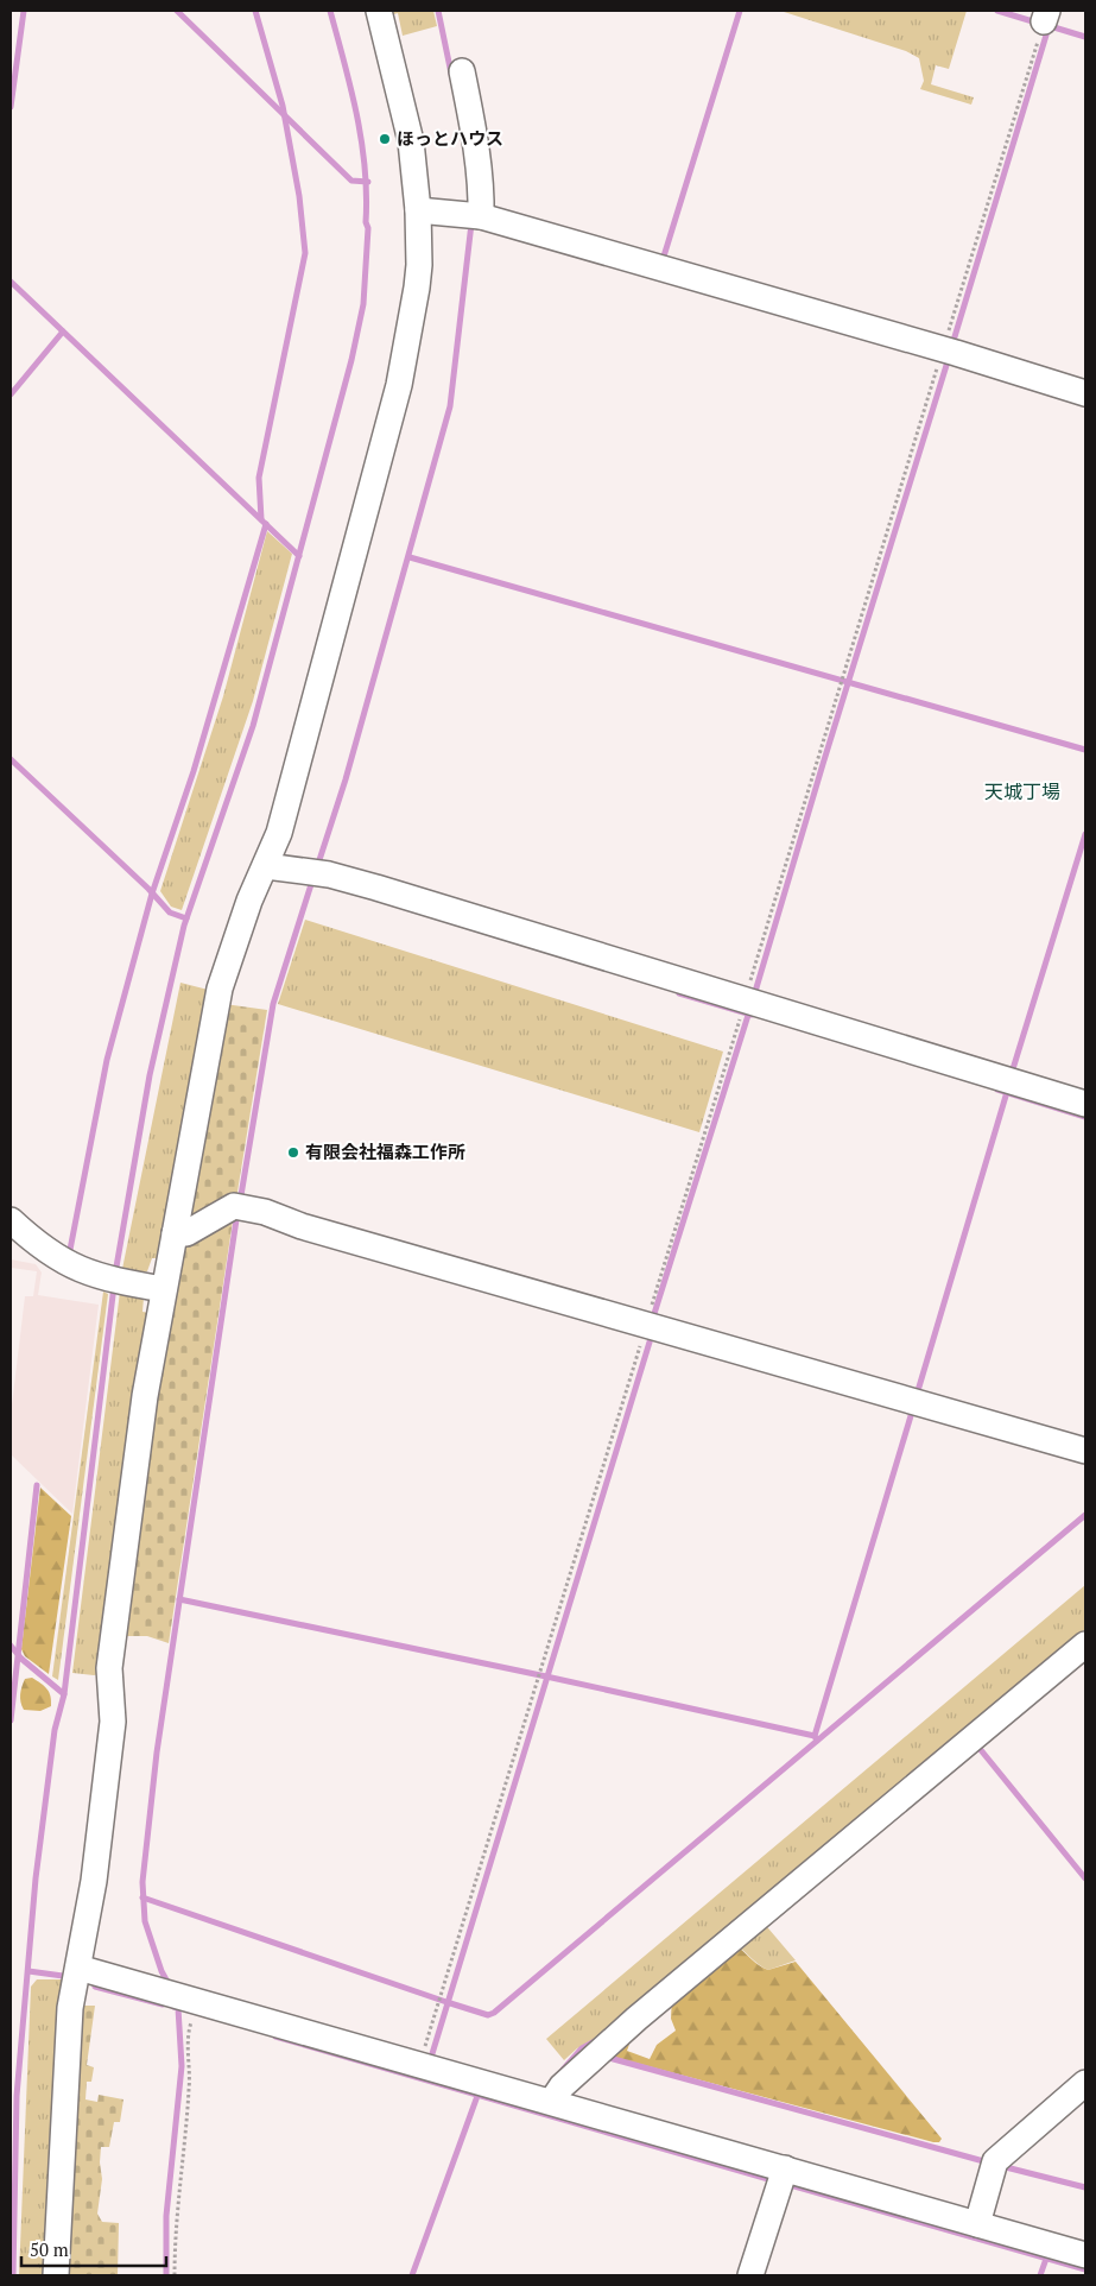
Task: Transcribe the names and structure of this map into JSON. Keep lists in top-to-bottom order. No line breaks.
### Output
{"districts":["天城丁場"],"places":["ほっとハウス","有限会社福森工作所"],"scale_bar":"50 m"}
